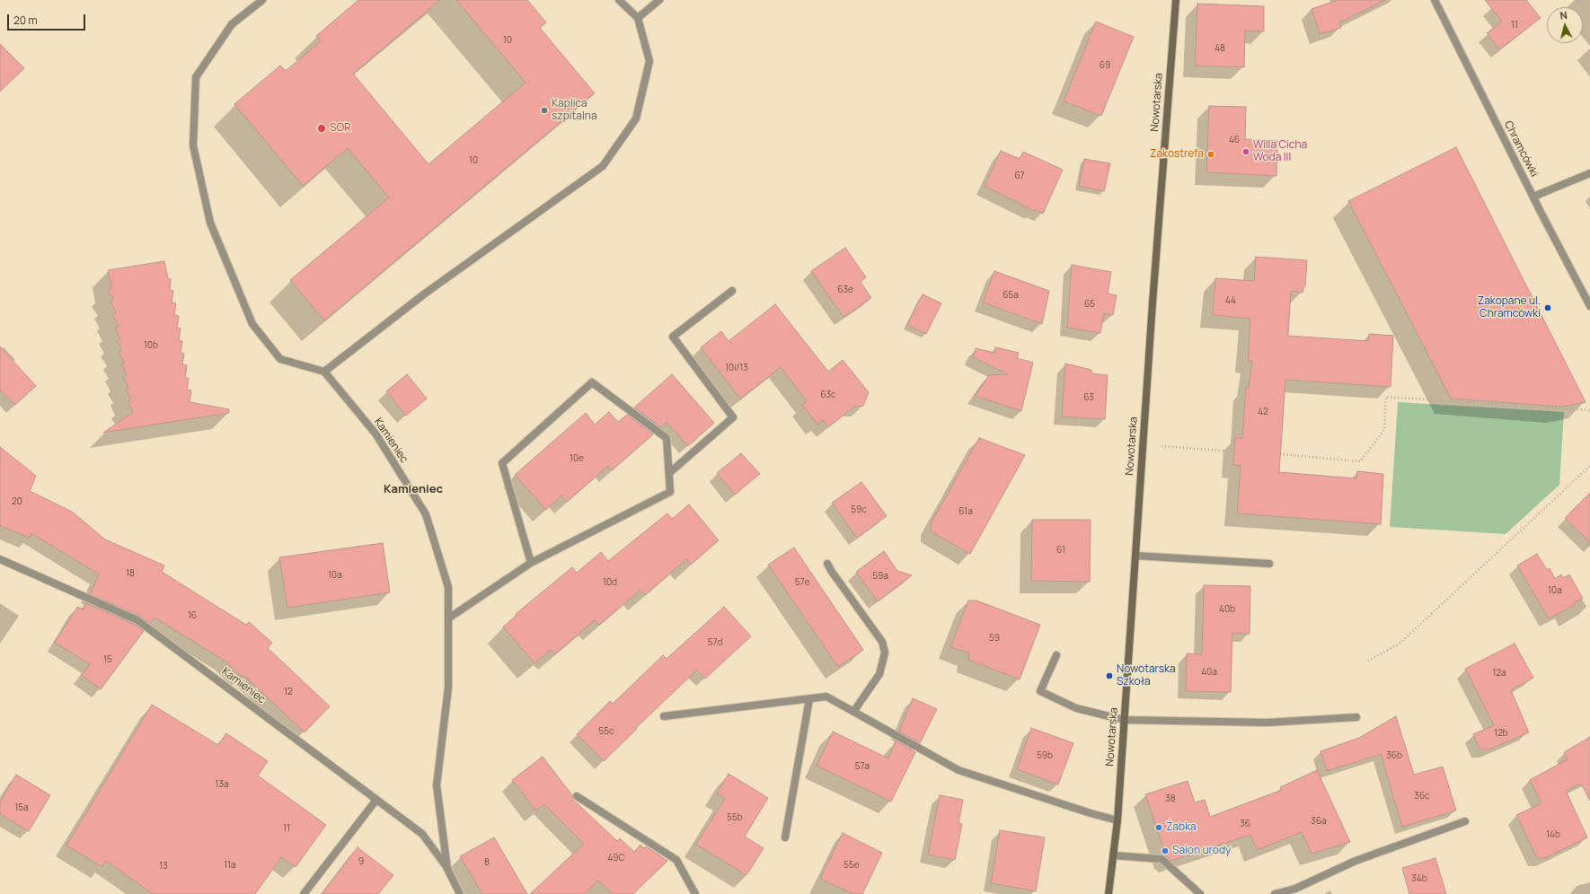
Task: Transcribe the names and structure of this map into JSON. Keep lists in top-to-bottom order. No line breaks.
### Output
{"streets":{"main road":["Nowotarska"],"street":["Chramcówki","Kamieniec"]},"districts":["Kamieniec"],"places":["Kaplica szpitalna","SOR","Willa Cicha Woda III","Zakostrefa","Zakopane ul. Chramcówki","Nowotarska Szkoła","Żabka","Salon urody"],"house_numbers":["11","10","48","69","46","10","67","63e","65a","44","65","10b","10i/13","63c","63","42","10e","20","59c","61a","61","18","10a","59a","10d","57e","10a","40b","16","59","57d","15","40a","12a","12","55c","12b","59b","36b","57a","13a","36c","38","15a","55b","36a","36","11","14b","49C","9","8","11a","55e","13","34b"],"scale_bar":"20 m","north":"top"}
